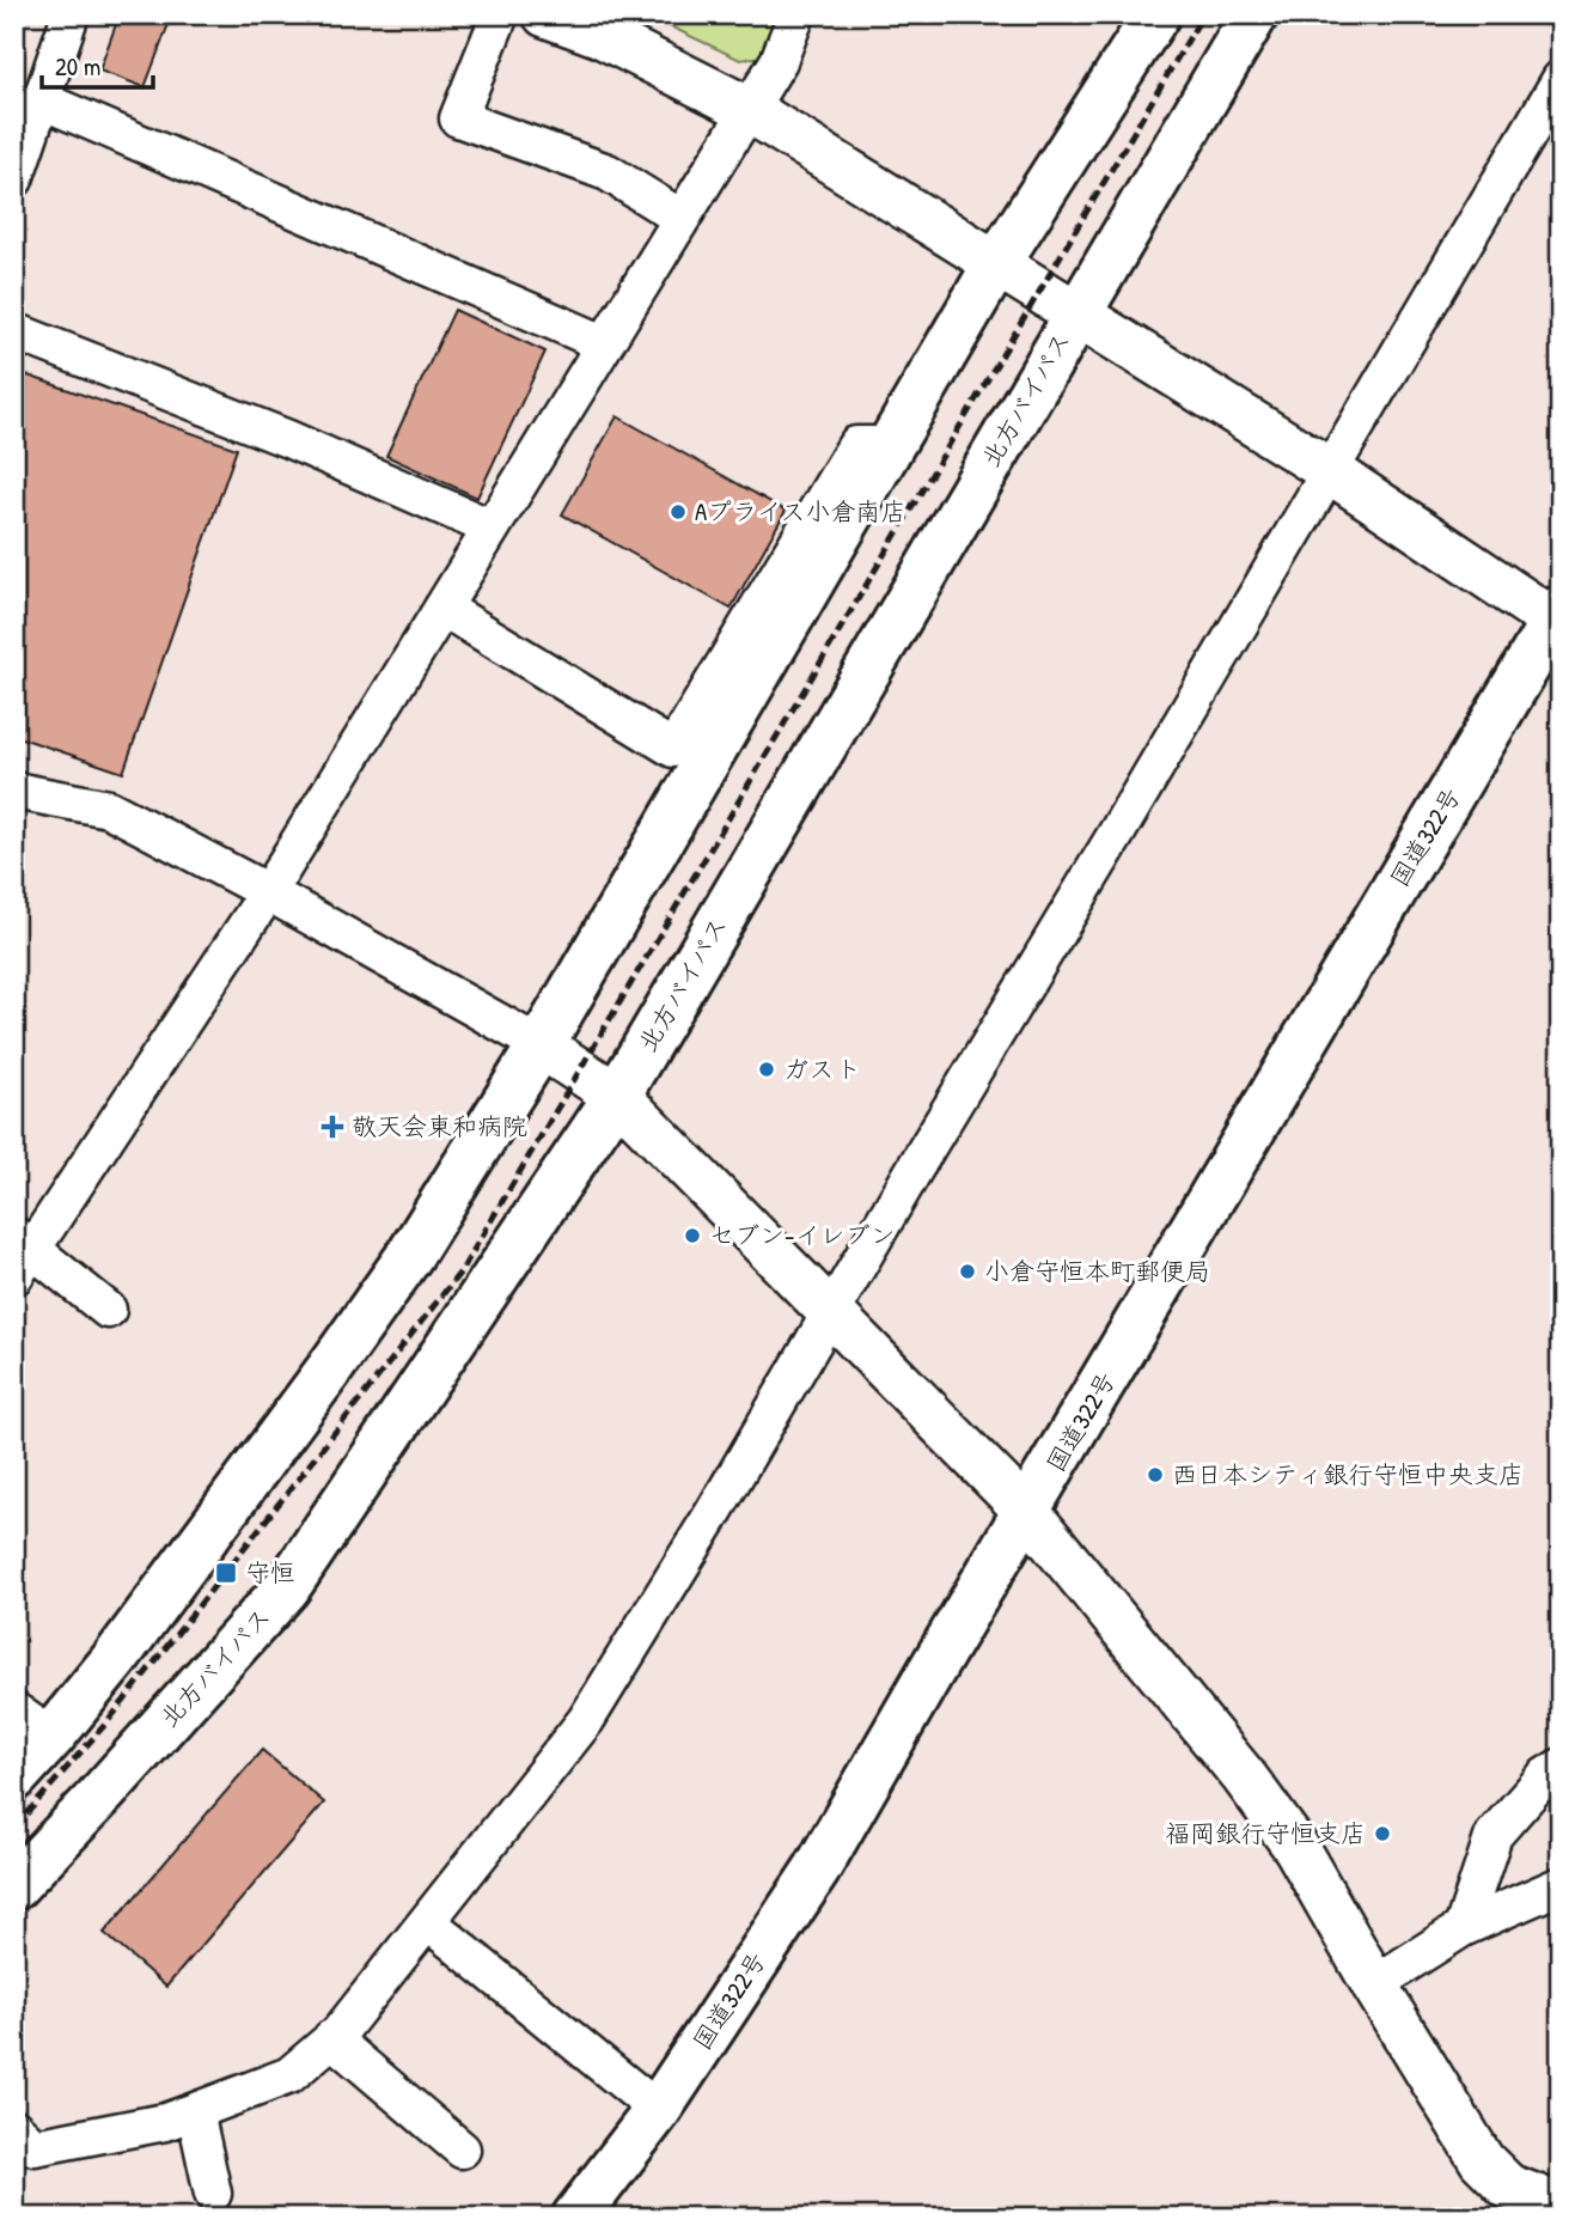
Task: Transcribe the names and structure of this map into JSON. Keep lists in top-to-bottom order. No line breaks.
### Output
{"streets":{"highway":["北方バイパス","国道322号"]},"places":{"other":["Aプライス小倉南店","ガスト","セブン-イレブン","小倉守恒本町郵便局","西日本シティ銀行守恒中央支店","福岡銀行守恒支店"],"health":["敬天会東和病院"],"transit":["守恒"]},"scale_bar":"20 m"}
